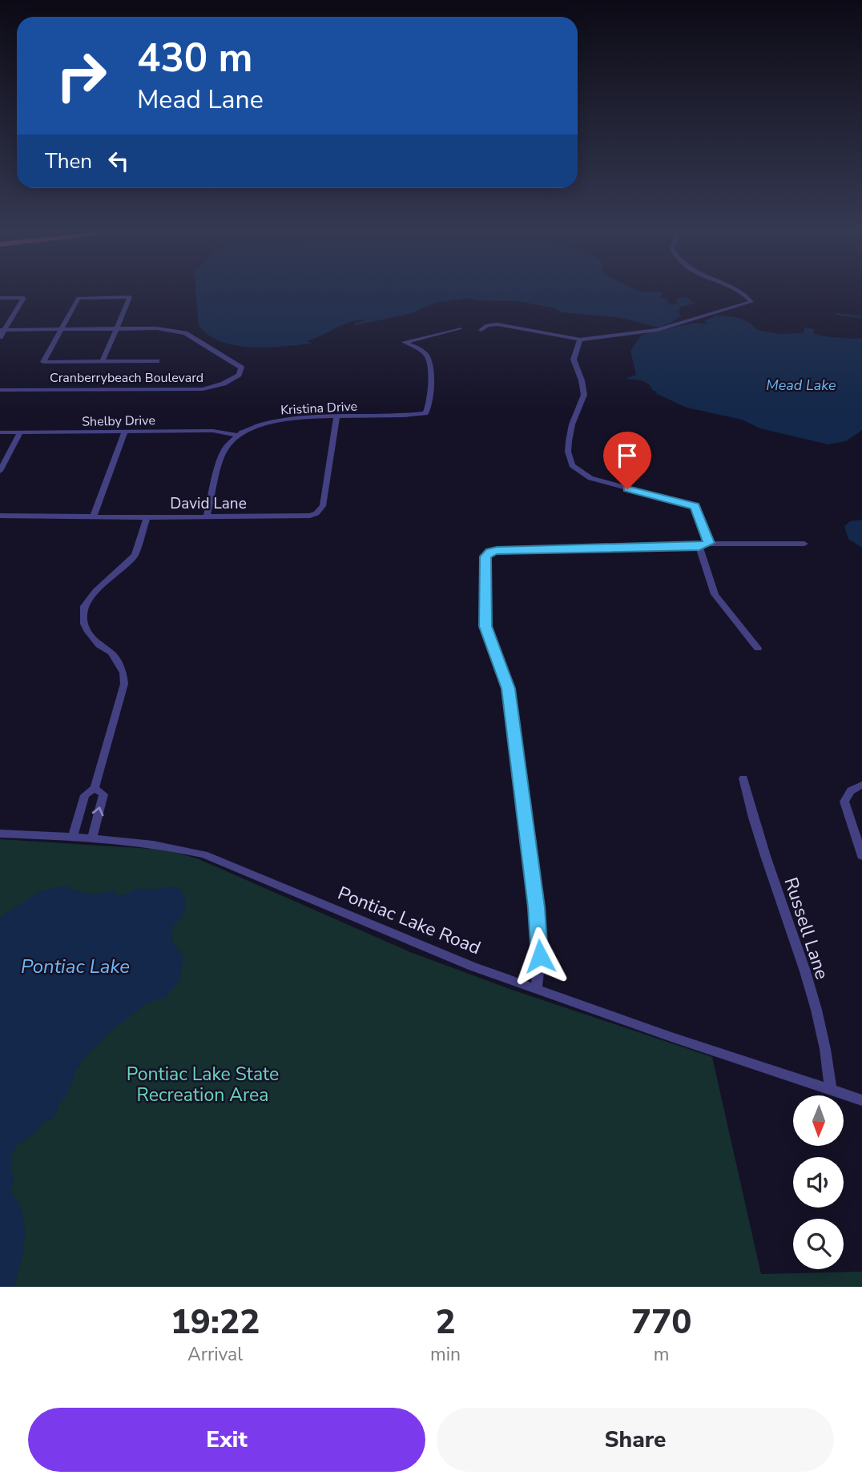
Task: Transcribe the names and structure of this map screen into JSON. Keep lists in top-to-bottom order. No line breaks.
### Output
{"streets":{"street":["Cranberrybeach Boulevard","Kristina Drive","Shelby Drive","David Lane","Pontiac Lake Road","Russell Lane"]},"crossings":[["Kristina Drive","Shelby Drive"],["Kristina Drive","David Lane"],["Pontiac Lake Road","Russell Lane"]],"water":["Mead Lake","Pontiac Lake"],"parks":["Pontiac Lake State Recreation Area"],"north":"bottom","page":{"turn":["430 m","Mead Lane"],"then":"Then","eta":["19:22","Arrival","2","min","770","m"],"buttons":["Exit","Share"]}}
